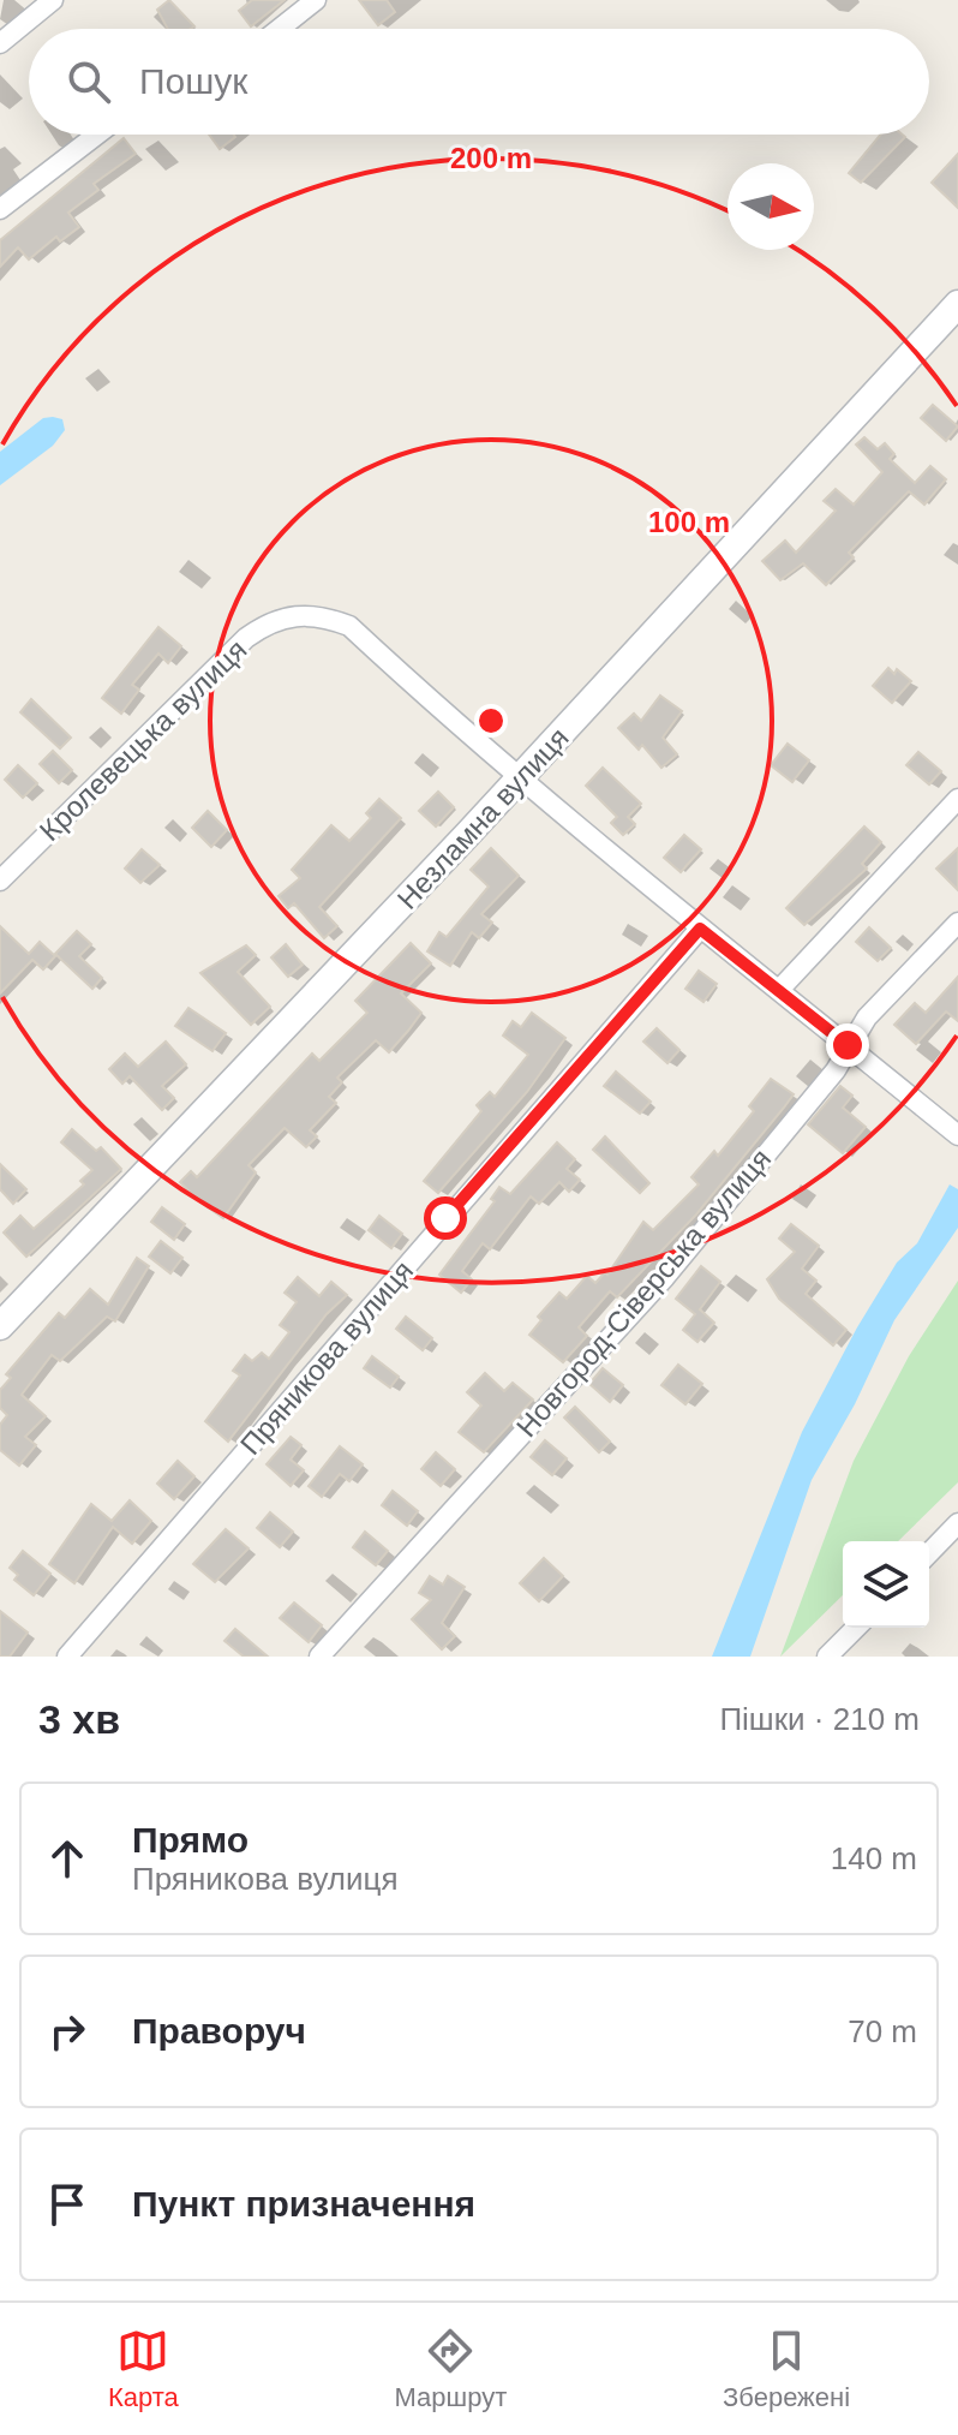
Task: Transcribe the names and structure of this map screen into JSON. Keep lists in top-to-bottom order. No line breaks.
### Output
{"streets":{"street":["Кролевецька вулиця","Незламна вулиця","Новгород-Сіверська вулиця","Пряникова вулиця"]},"crossings":[["Кролевецька вулиця","Незламна вулиця"]],"north":"right","page":{"search":"Пошук","heading":["3 хв","Пішки · 210 m"],"list":[["Прямо","Пряникова вулиця","140 m"],["Праворуч","70 m"],"Пункт призначення"],"nav":["Карта","Маршрут","Збережені"]},"rings":["200 m","100 m"]}
